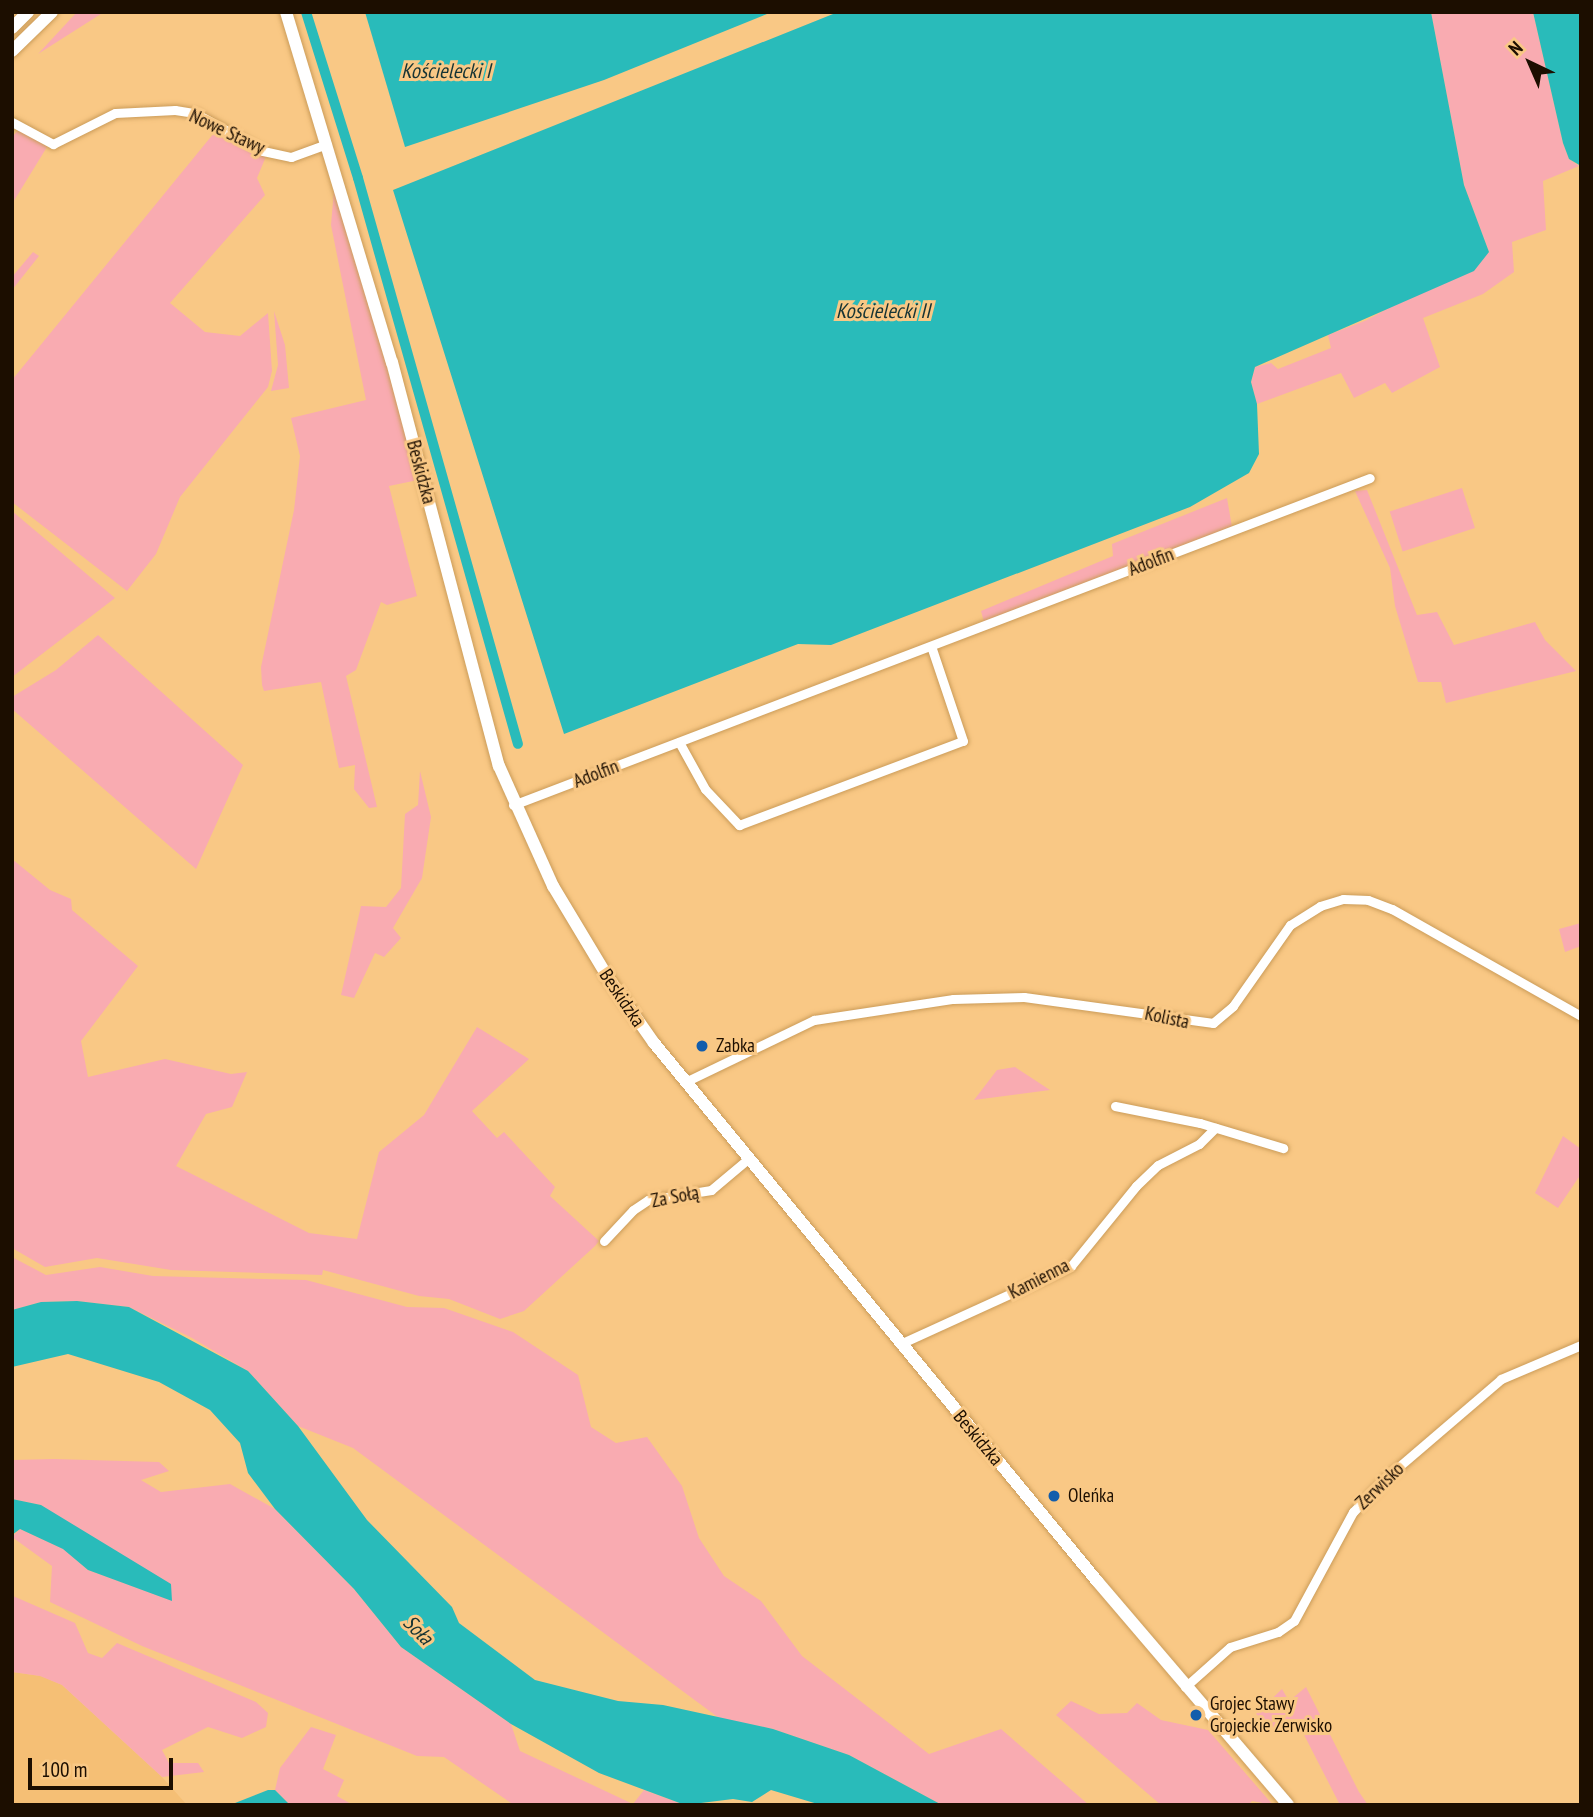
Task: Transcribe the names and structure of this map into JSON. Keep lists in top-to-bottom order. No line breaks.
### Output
{"streets":{"main road":["Beskidzka"],"street":["Nowe Stawy","Adolfin","Kolista","Za Sołą","Kamienna","Zerwisko"]},"crossings":[["Nowe Stawy","Beskidzka"],["Beskidzka","Adolfin"],["Beskidzka","Kolista"],["Beskidzka","Za Sołą"],["Beskidzka","Kamienna"],["Beskidzka","Zerwisko"]],"water":["Kościelecki I","Kościelecki II","Soła"],"places":["Zabka","Oleńka","Grojec Stawy Grojeckie Zerwisko"],"scale_bar":"100 m","north":"top left"}
